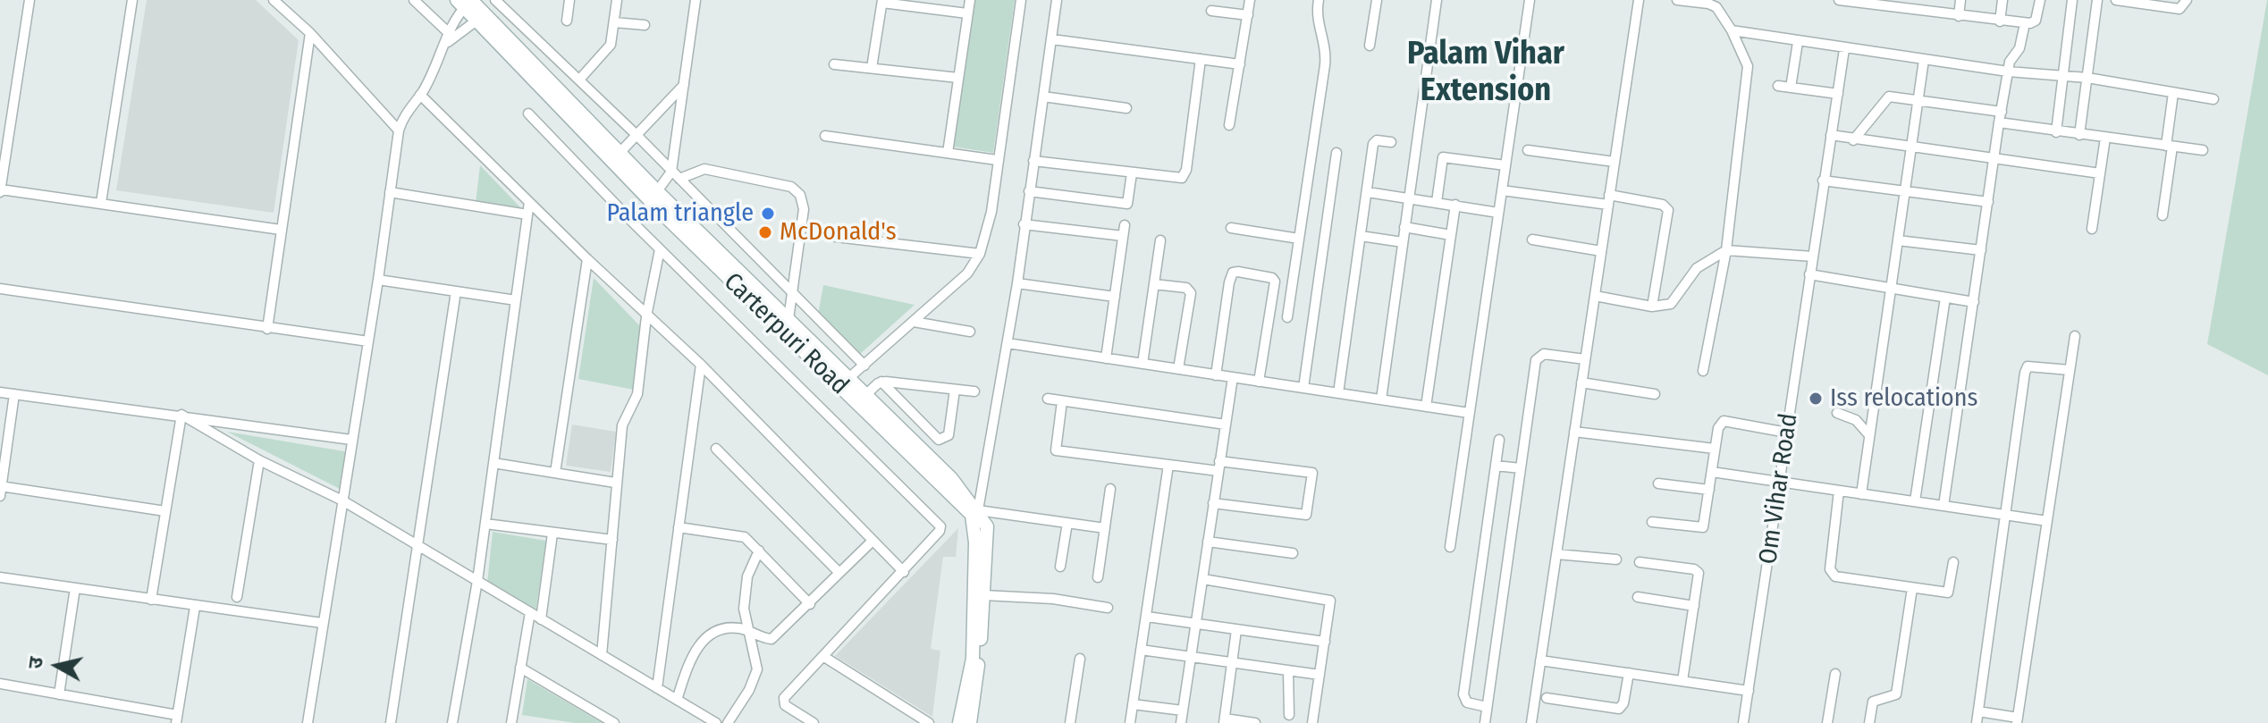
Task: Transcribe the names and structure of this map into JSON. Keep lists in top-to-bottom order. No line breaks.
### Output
{"streets":{"main road":["Carterpuri Road"],"street":["Om Vihar Road"]},"districts":["Palam Vihar Extension"],"places":["Palam triangle","McDonald's","Iss relocations"],"north":"left"}
